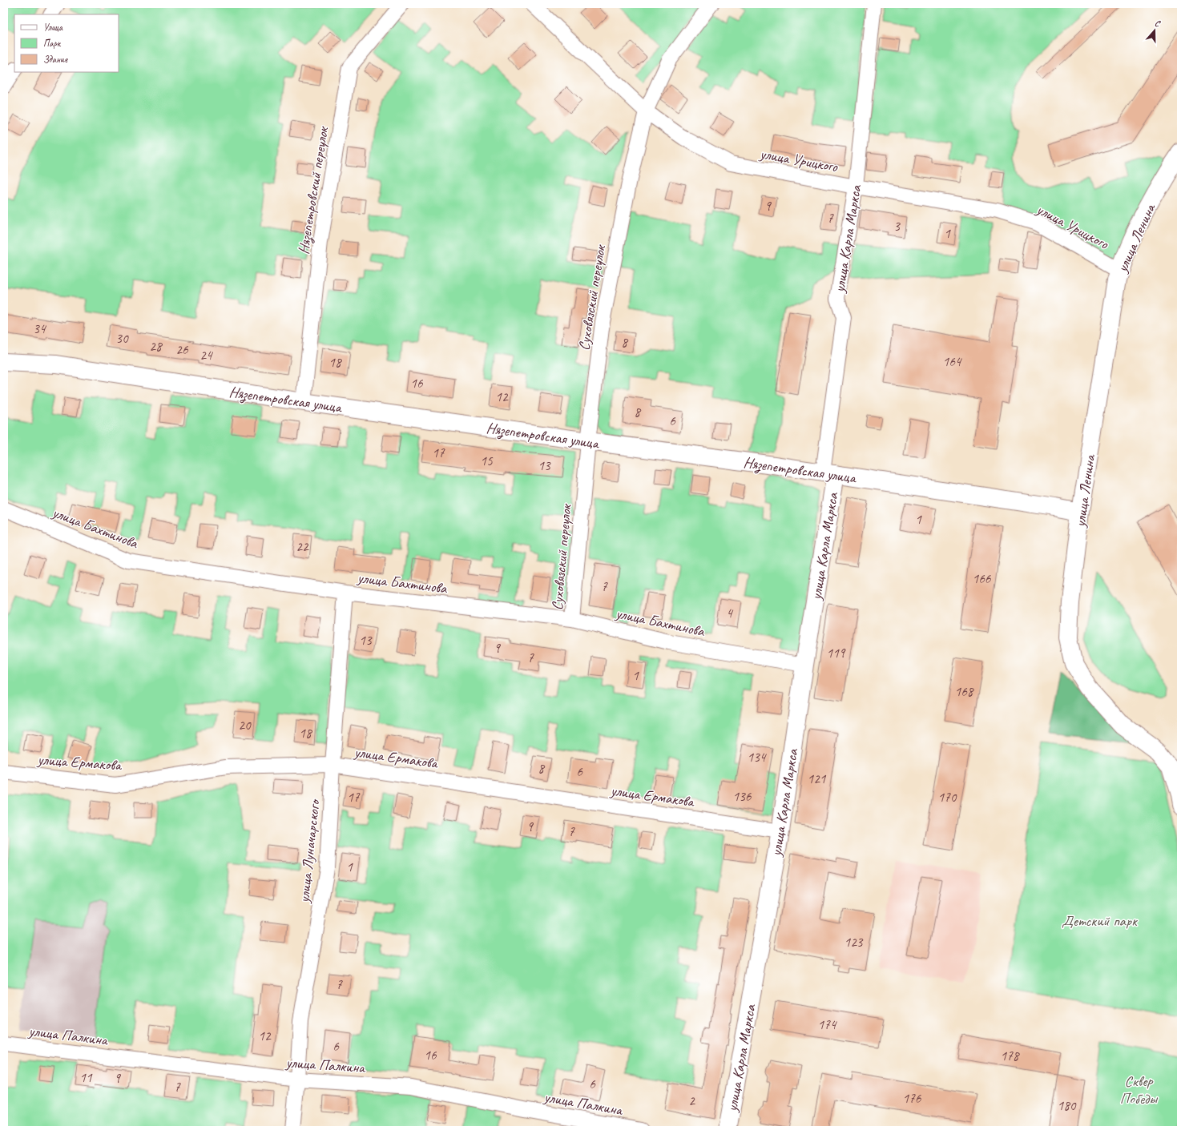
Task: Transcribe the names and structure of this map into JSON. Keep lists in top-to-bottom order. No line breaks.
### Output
{"streets":{"main road":["улица Ленина","улица Карла Маркса","Нязепетровская улица"],"street":["улица Урицкого","Нязепетровский переулок","Суховязский переулок","улица Бахтинова","улица Ермакова","улица Луначарского","улица Палкина"]},"crossings":[["улица Урицкого","улица Ленина"],["улица Урицкого","улица Карла Маркса"],["улица Урицкого","Суховязский переулок"],["Нязепетровский переулок","Нязепетровская улица"],["улица Ленина","Нязепетровская улица"],["улица Карла Маркса","Нязепетровская улица"],["улица Карла Маркса","улица Бахтинова"],["улица Карла Маркса","улица Ермакова"],["Суховязский переулок","Нязепетровская улица"],["Суховязский переулок","улица Бахтинова"],["улица Бахтинова","улица Луначарского"],["улица Ермакова","улица Луначарского"],["улица Луначарского","улица Палкина"]],"parks":["Детский парк","Сквер Победы"],"house_numbers":["9","7","3","1","34","30","8","28","26","24","164","18","16","12","8","6","17","15","13","1","22","166","7","4","13","9","119","7","1","168","20","18","134","8","6","121","136","17","170","9","7","1","123","7","174","12","6","16","178","11","9","6","7","176","2","180"],"legend":["Улица","Парк","Здание"],"north":"top"}
